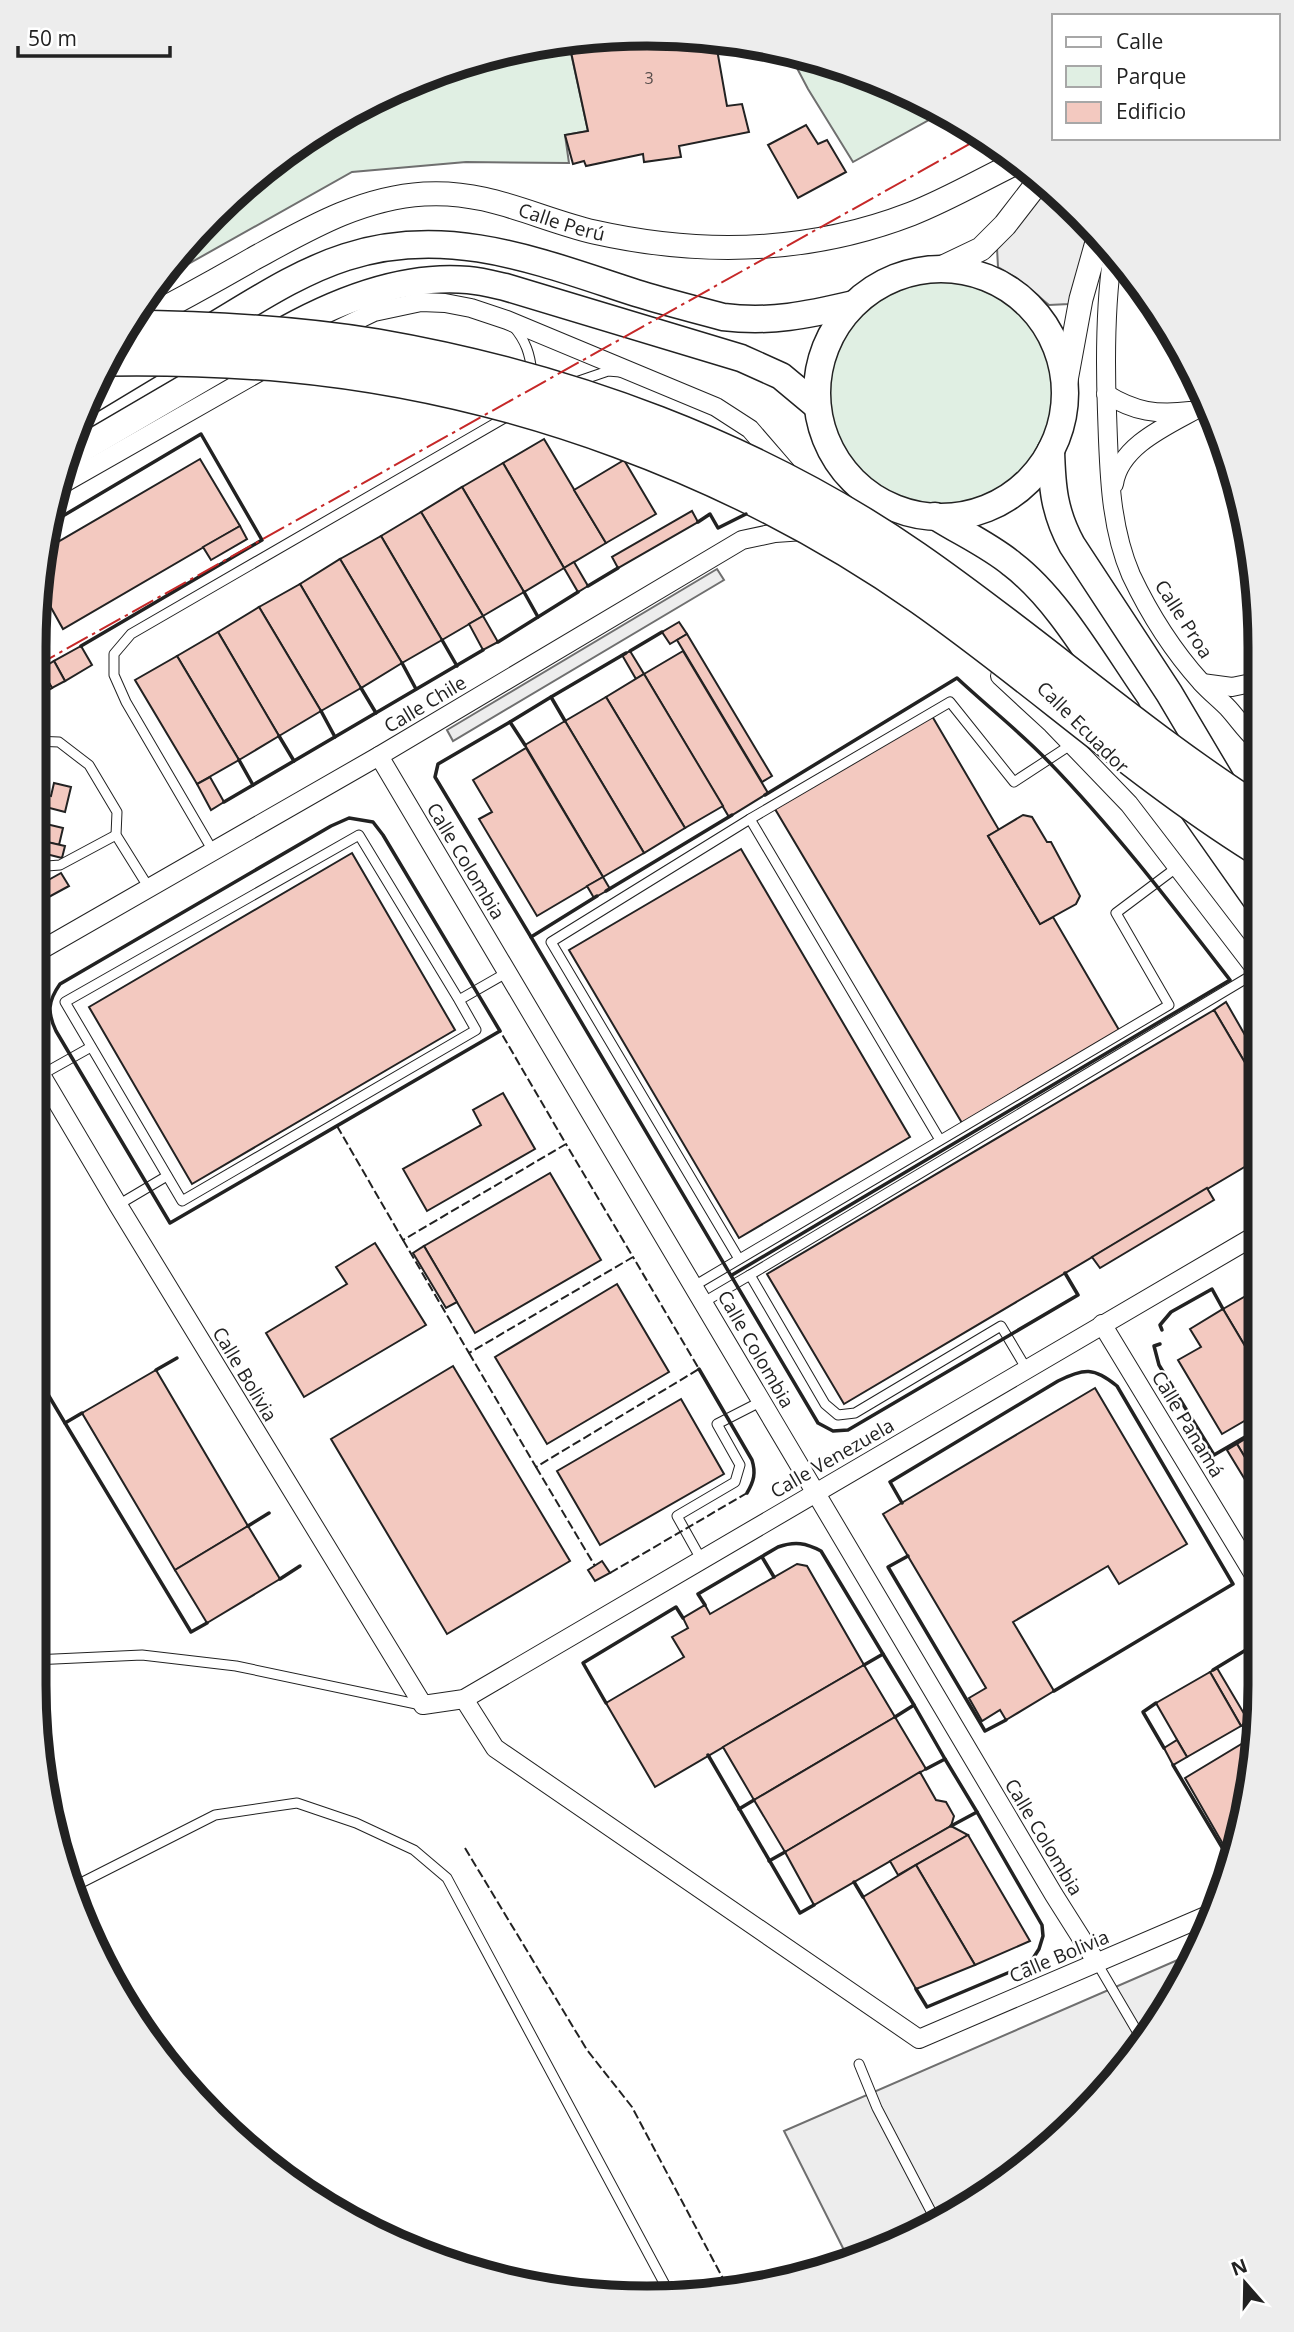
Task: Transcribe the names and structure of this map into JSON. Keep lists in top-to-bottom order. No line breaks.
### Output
{"streets":{"street":["Calle Perú","Calle Proa","Calle Chile","Calle Ecuador","Calle Colombia","Calle Bolivia","Calle Panamá","Calle Venezuela"]},"crossings":[["Calle Chile","Calle Ecuador"],["Calle Chile","Calle Colombia"],["Calle Colombia","Calle Bolivia"],["Calle Colombia","Calle Venezuela"],["Calle Bolivia","Calle Venezuela"],["Calle Panamá","Calle Venezuela"]],"house_numbers":["3"],"legend":["Calle","Parque","Edificio"],"scale_bar":"50 m","north":"top"}
